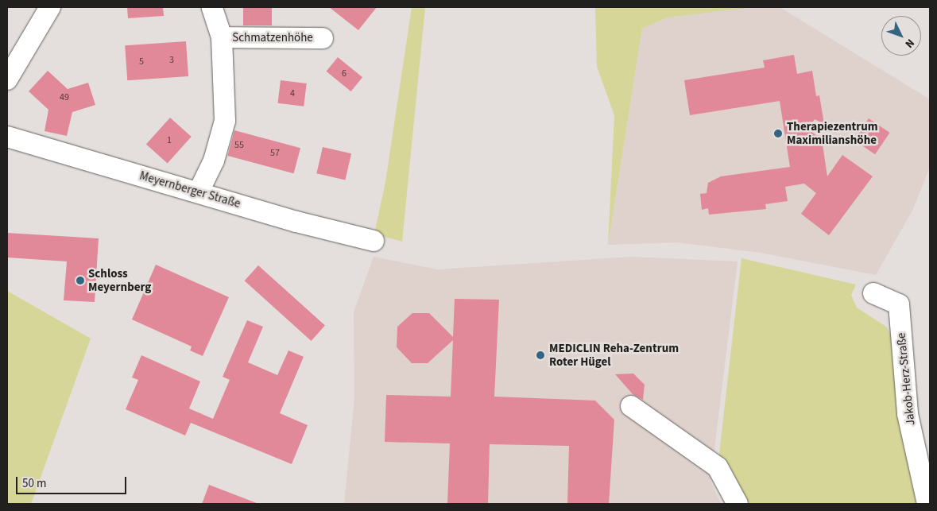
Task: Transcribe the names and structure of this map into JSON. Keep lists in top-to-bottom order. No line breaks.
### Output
{"streets":{"street":["Schmatzenhöhe","Meyernberger Straße","Jakob-Herz-Straße"]},"crossings":[["Schmatzenhöhe","Meyernberger Straße"]],"places":["Therapiezentrum Maximilianshöhe","Schloss Meyernberg","MEDICLIN Reha-Zentrum Roter Hügel"],"house_numbers":["3","5","6","4","49","1","55","57"],"scale_bar":"50 m","north":"bottom right"}
